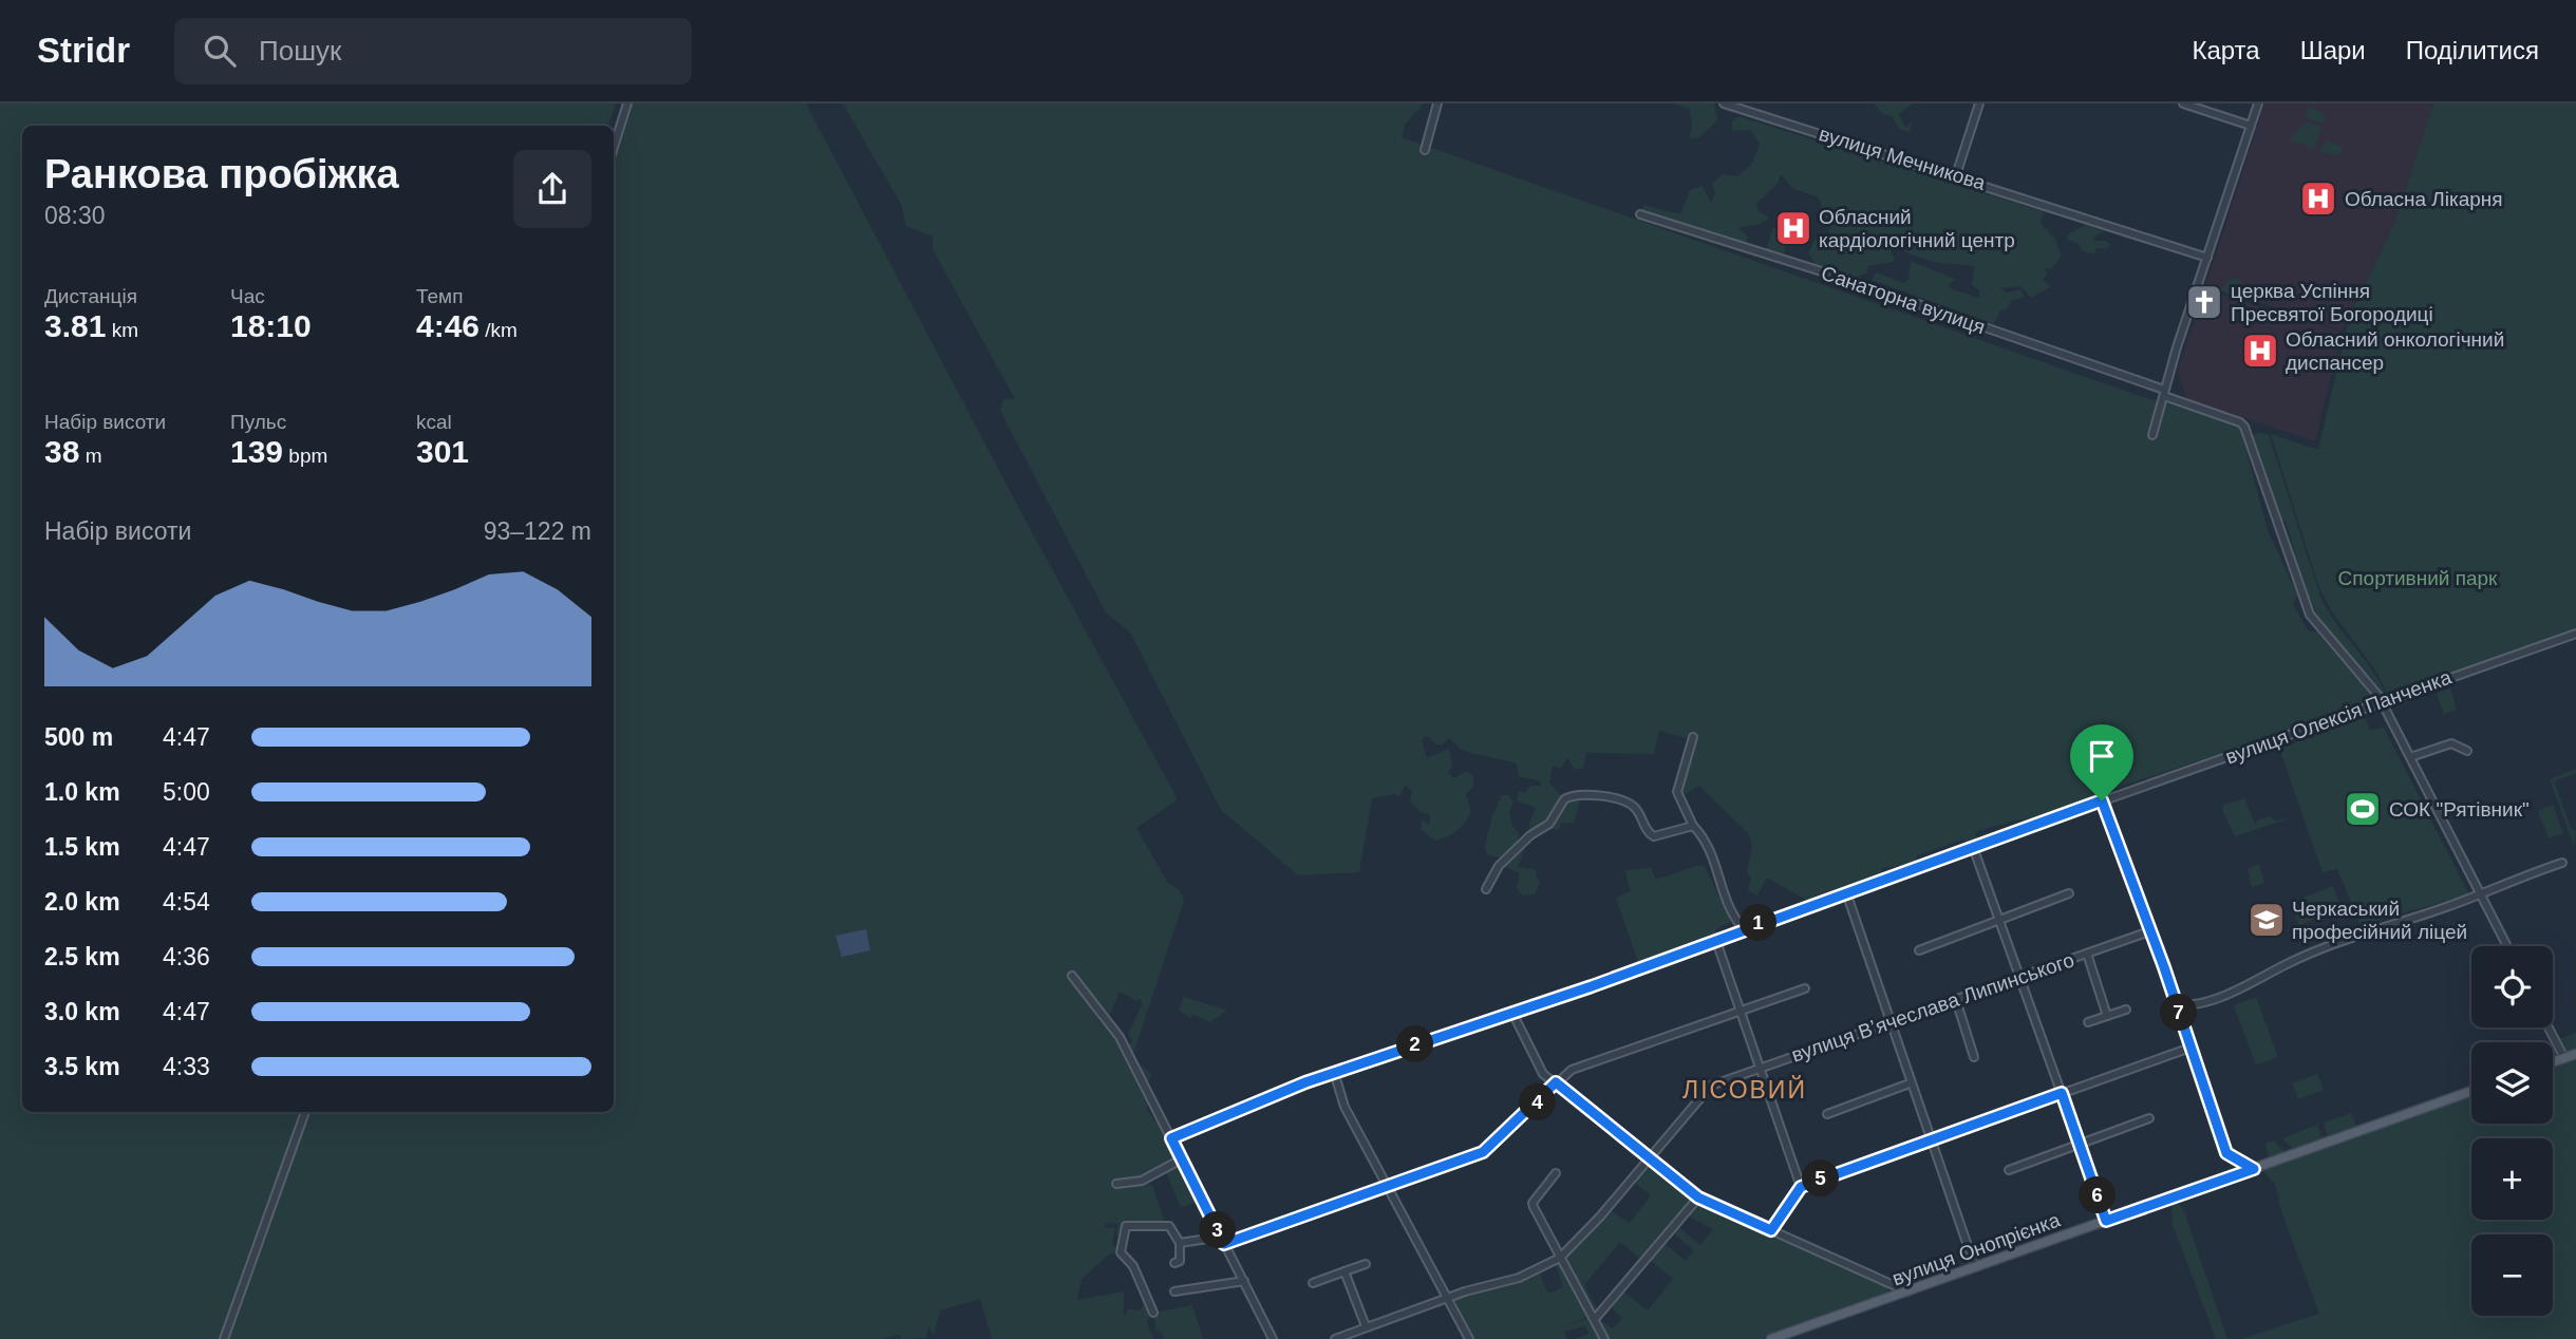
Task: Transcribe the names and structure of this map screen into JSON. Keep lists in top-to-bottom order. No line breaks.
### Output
{"streets":{"main road":["вулиця Онопрієнка"],"street":["вулиця Мечникова","Санаторна вулиця","вулиця Олексія Панченка","вулиця Вʼячеслава Липинського"]},"crossings":[["Санаторна вулиця","вулиця Олексія Панченка"]],"districts":["ЛІСОВИЙ"],"parks":["Спортивний парк"],"places":{"hospital":["Обласна Лікарня","Обласний кардіологічний центр","Обласний онкологічний диспансер"],"church":["церква Успіння Пресвятої Богородиці"],"sports":["СОК \"Рятівник\""],"school or university":["Черкаський професійний ліцей"]},"page":{"header":"Stridr","search":"Пошук","nav":["Карта","Шари","Поділитися"],"heading":["Ранкова пробіжка","08:30"],"stats":[["Дистанція","3.81 km"],["Час","18:10"],["Темп","4:46 /km"],["Набір висоти","38 m"],["Пульс","139 bpm"],["kcal","301"]],"chart":["Набір висоти","93–122 m"],"list":[{"name":"500 m","note":"4:47"},{"name":"1.0 km","note":"5:00"},{"name":"1.5 km","note":"4:47"},{"name":"2.0 km","note":"4:54"},{"name":"2.5 km","note":"4:36"},{"name":"3.0 km","note":"4:47"},{"name":"3.5 km","note":"4:33"}],"pins":["1","7","2","4","5","6","3"],"map_buttons":["+","−"]}}
